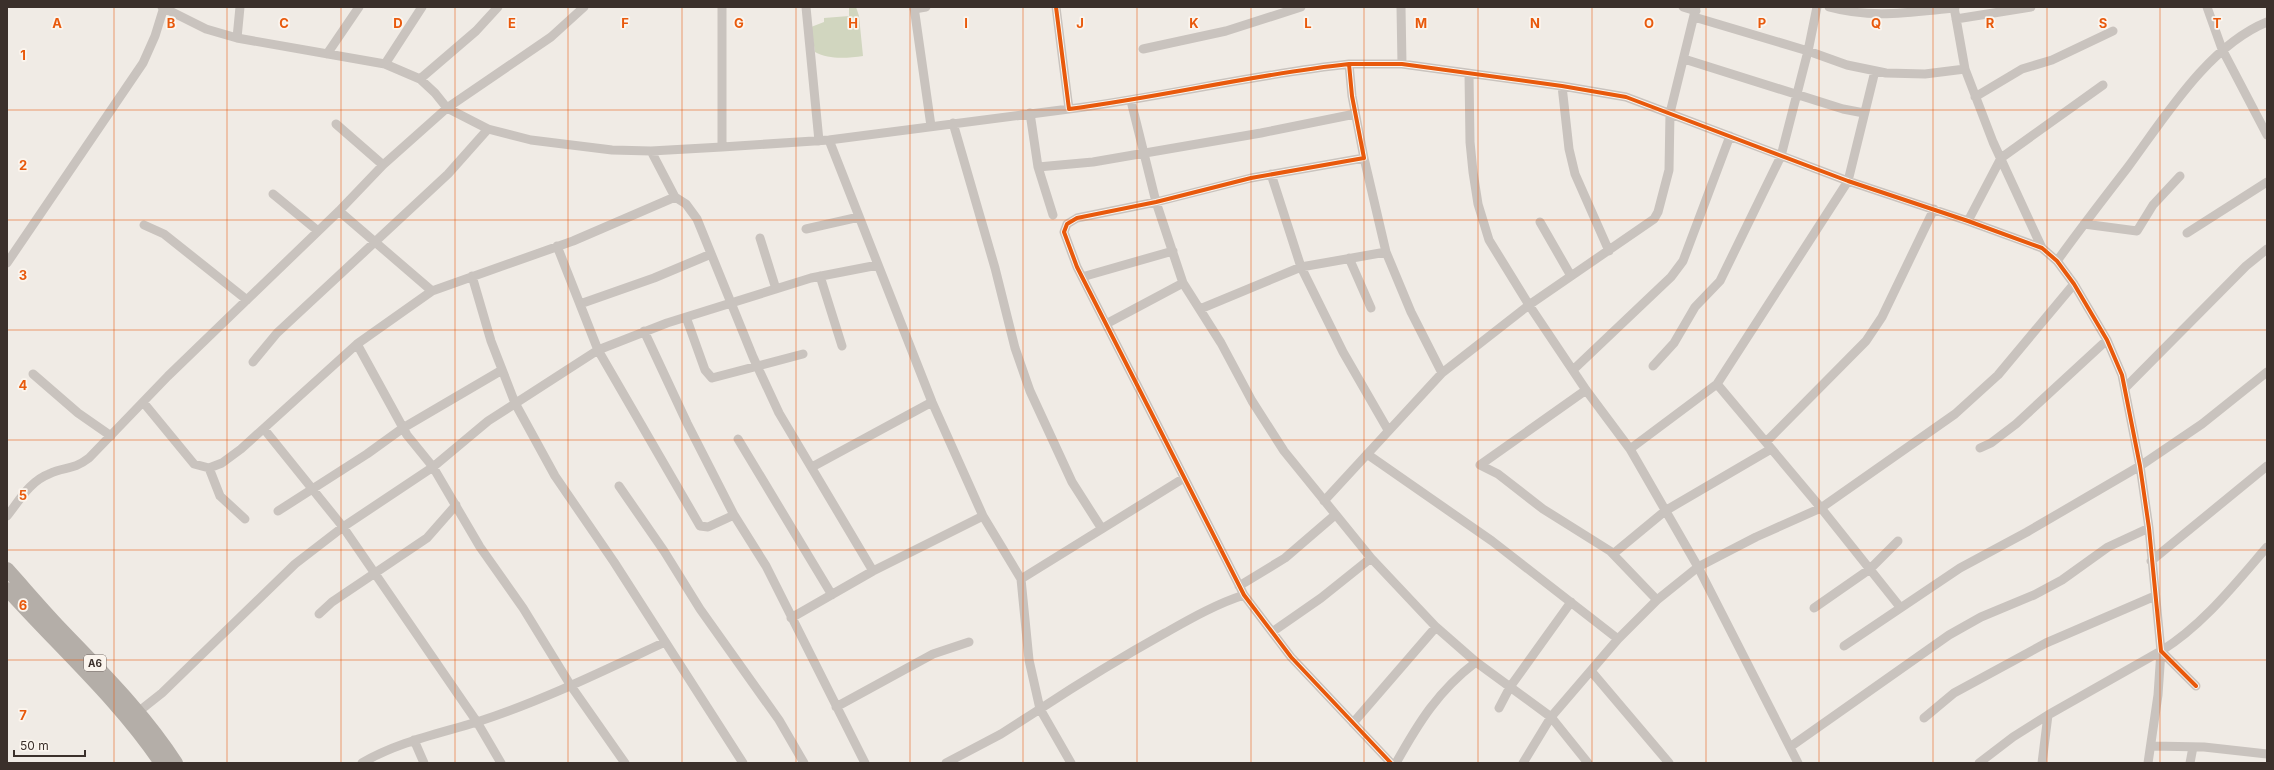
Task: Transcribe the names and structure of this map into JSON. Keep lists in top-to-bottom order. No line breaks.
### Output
{"streets":{"highway":["A6"]},"scale_bar":"50 m","grid":{"columns":["A","B","C","D","E","F","G","H","I","J","K","L","M","N","O","P","Q","R","S","T"],"rows":["1","2","3","4","5","6","7"]}}
